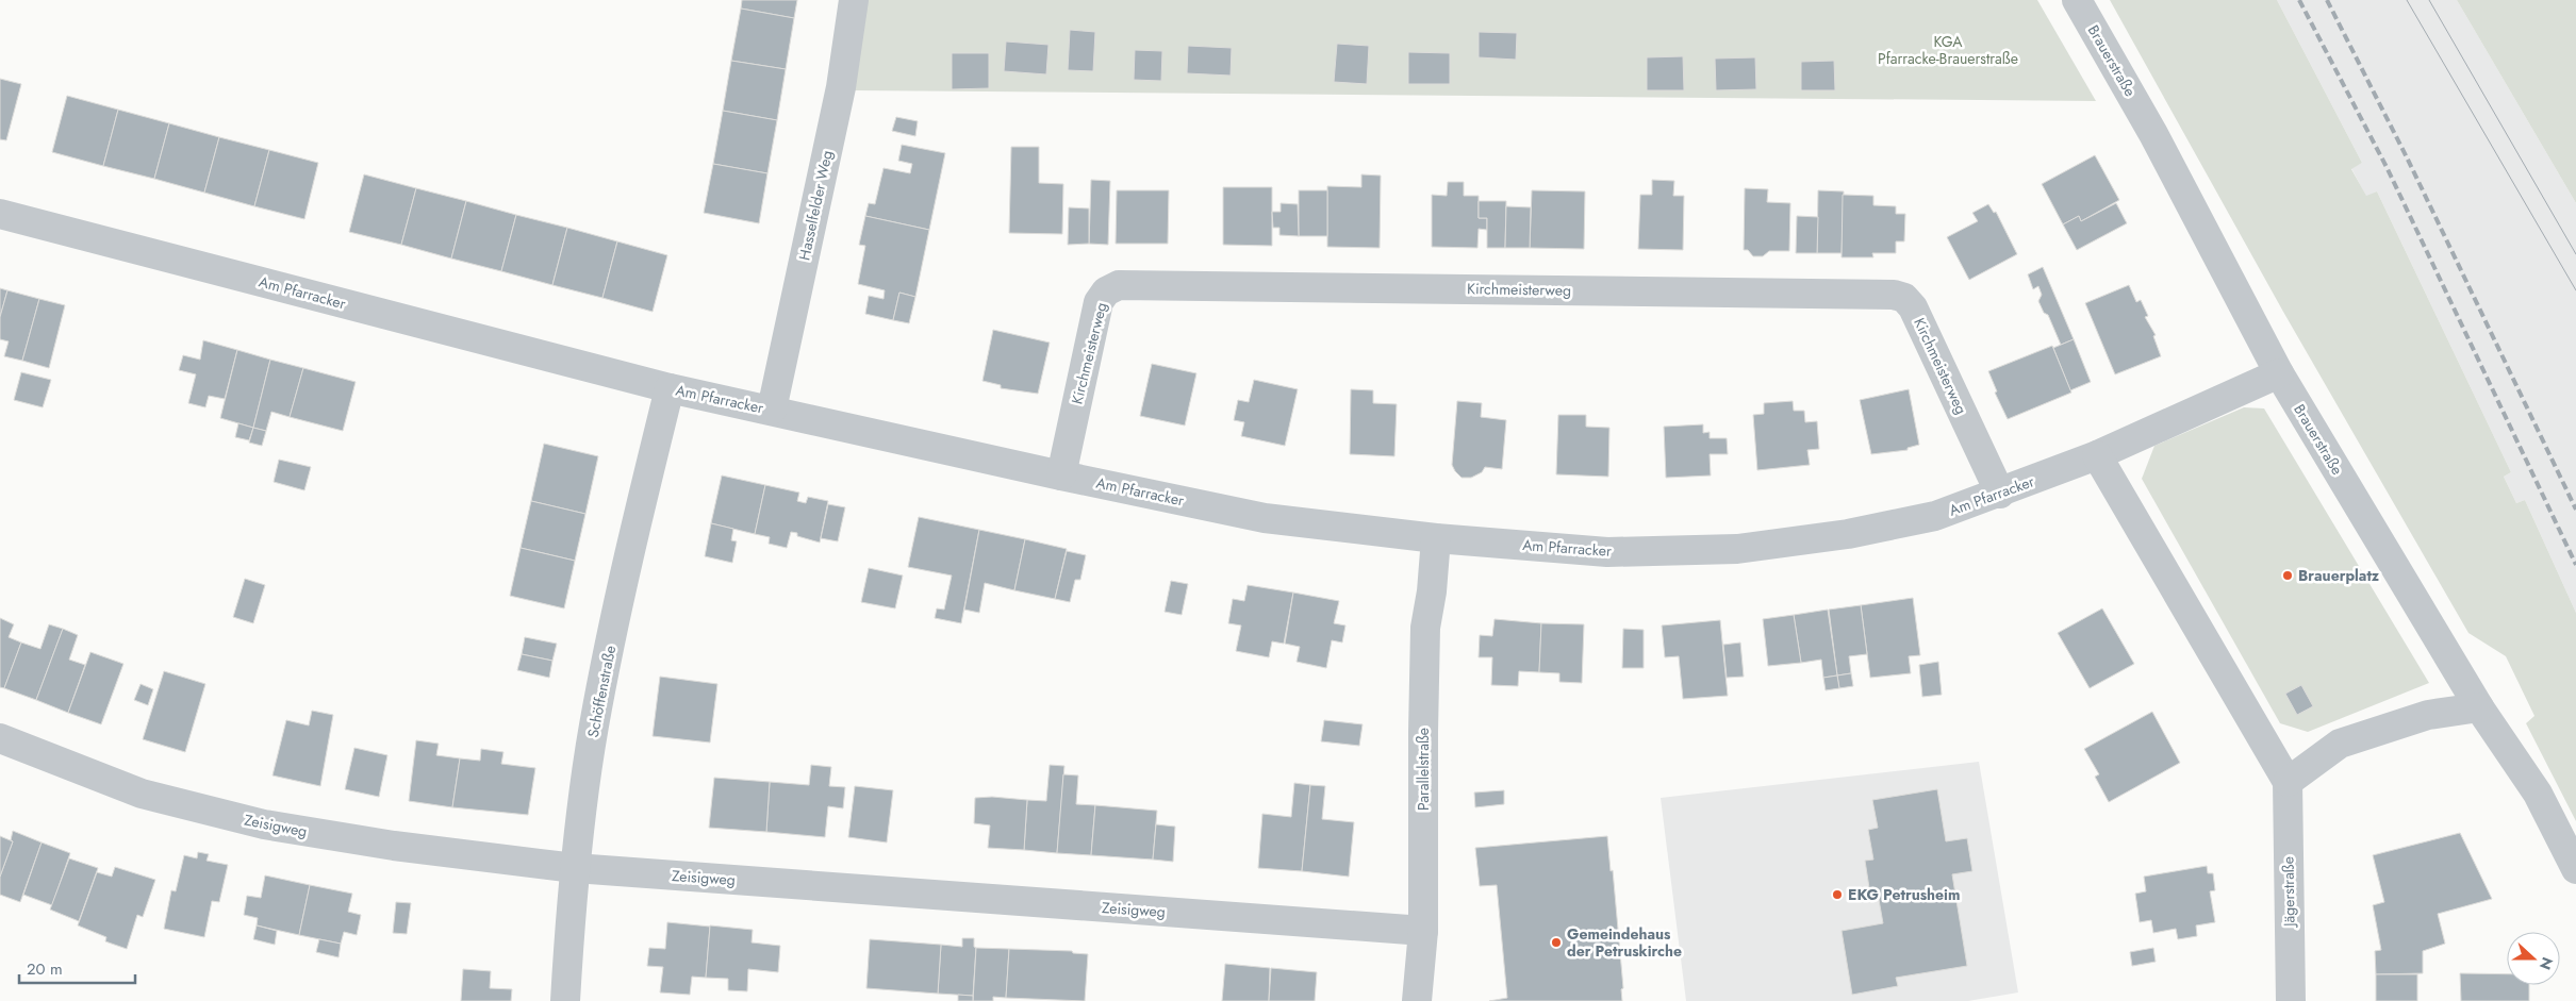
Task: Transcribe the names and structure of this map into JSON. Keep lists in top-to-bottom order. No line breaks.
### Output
{"streets":{"street":["Brauerstraße","Hasselfelder Weg","Kirchmeisterweg","Am Pfarracker","Schöffenstraße","Parallelstraße","Zeisigweg","Jägerstraße"]},"crossings":[["Brauerstraße","Am Pfarracker"],["Hasselfelder Weg","Am Pfarracker"],["Kirchmeisterweg","Am Pfarracker"],["Am Pfarracker","Schöffenstraße"],["Am Pfarracker","Parallelstraße"],["Schöffenstraße","Zeisigweg"],["Parallelstraße","Zeisigweg"]],"parks":["KGA Pfarracke-Brauerstraße"],"places":["Brauerplatz","EKG Petrusheim","Gemeindehaus der Petruskirche"],"scale_bar":"20 m","north":"right"}
